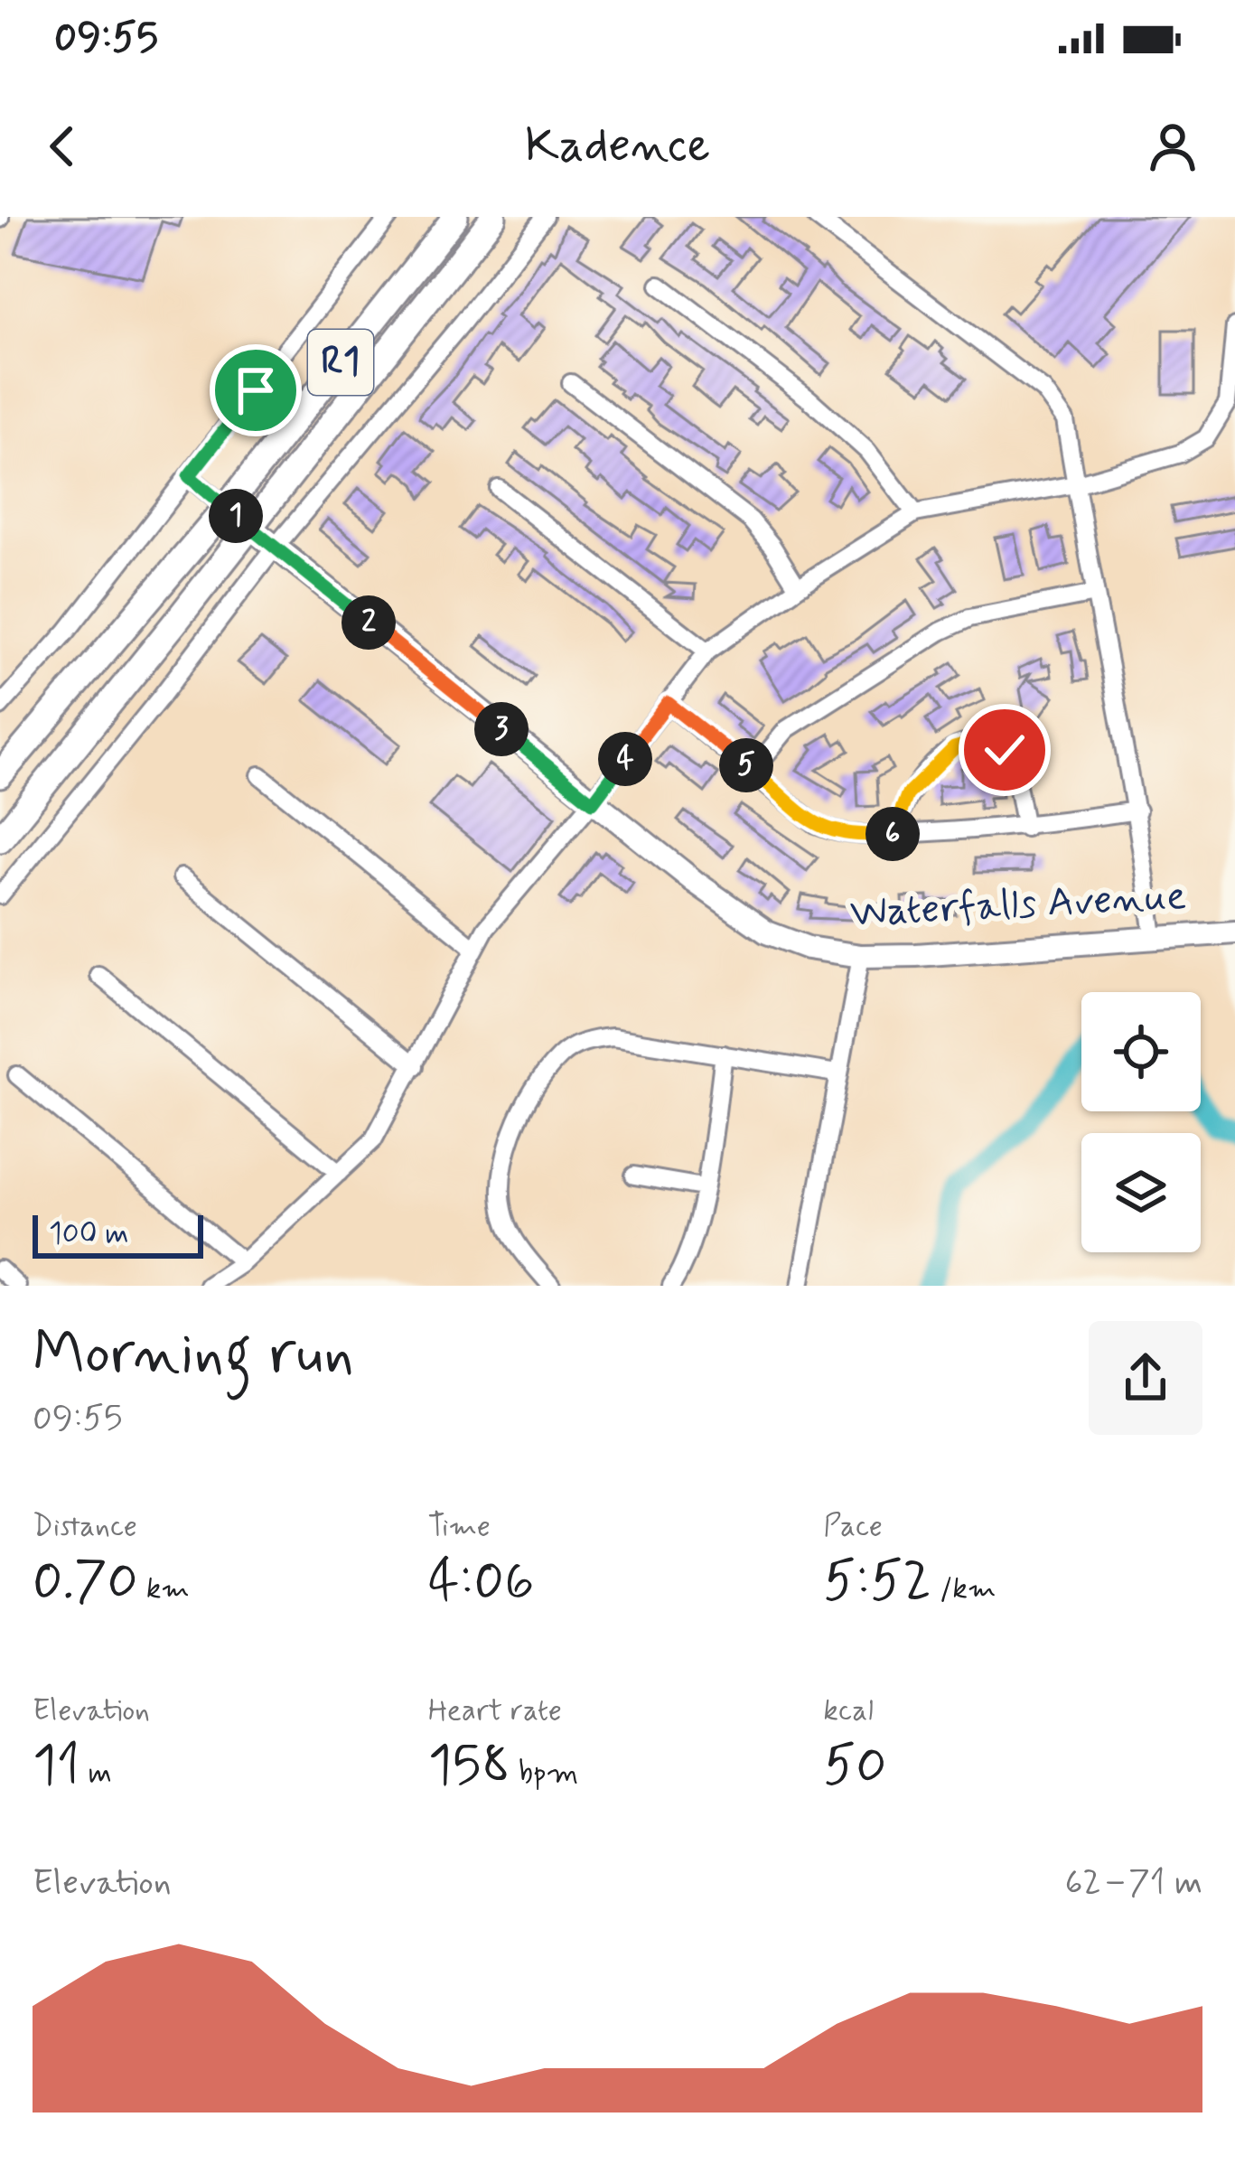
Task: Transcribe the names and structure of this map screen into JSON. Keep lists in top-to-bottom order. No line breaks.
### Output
{"streets":{"highway":["R1"],"main road":["Waterfalls Avenue"]},"crossings":[["R1","Waterfalls Avenue"]],"scale_bar":"100 m","page":{"status":"09:55","header":"Kadence","pins":["1","2","3","4","5","6"],"scale":"100 m","heading":["Morning run","09:55"],"stats":[["Distance","0.70 km"],["Time","4:06"],["Pace","5:52 /km"],["Elevation","11 m"],["Heart rate","158 bpm"],["kcal","50"]],"chart":["Elevation","62–71 m"]}}
